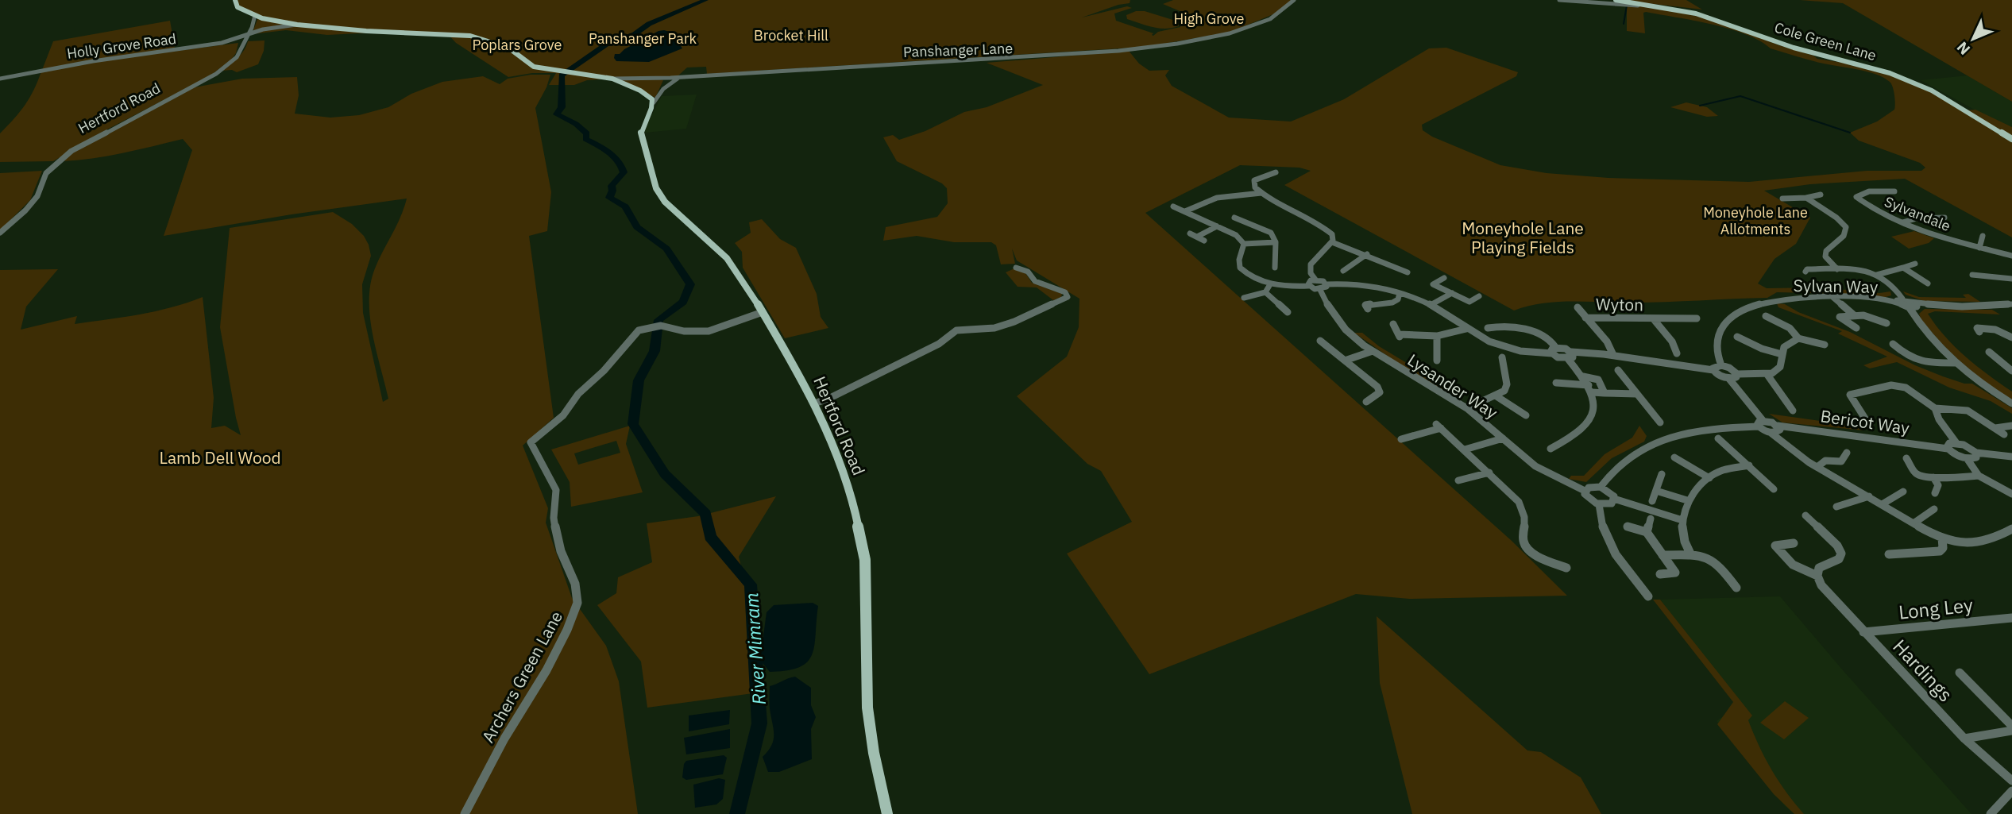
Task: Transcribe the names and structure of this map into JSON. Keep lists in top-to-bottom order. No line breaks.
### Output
{"streets":{"main road":["Cole Green Lane","Hertford Road"],"street":["Holly Grove Road","Panshanger Lane","Sylvandale","Sylvan Way","Wyton","Lysander Way","Bericot Way","Long Ley","Hardings","Archers Green Lane"]},"crossings":[["Holly Grove Road","Hertford Road"],["Hertford Road","Archers Green Lane"],["Long Ley","Hardings"]],"water":["River Mimram"],"parks":["High Grove","Brocket Hill","Panshanger Park","Poplars Grove","Moneyhole Lane Allotments","Moneyhole Lane Playing Fields","Lamb Dell Wood"],"north":"bottom left"}
